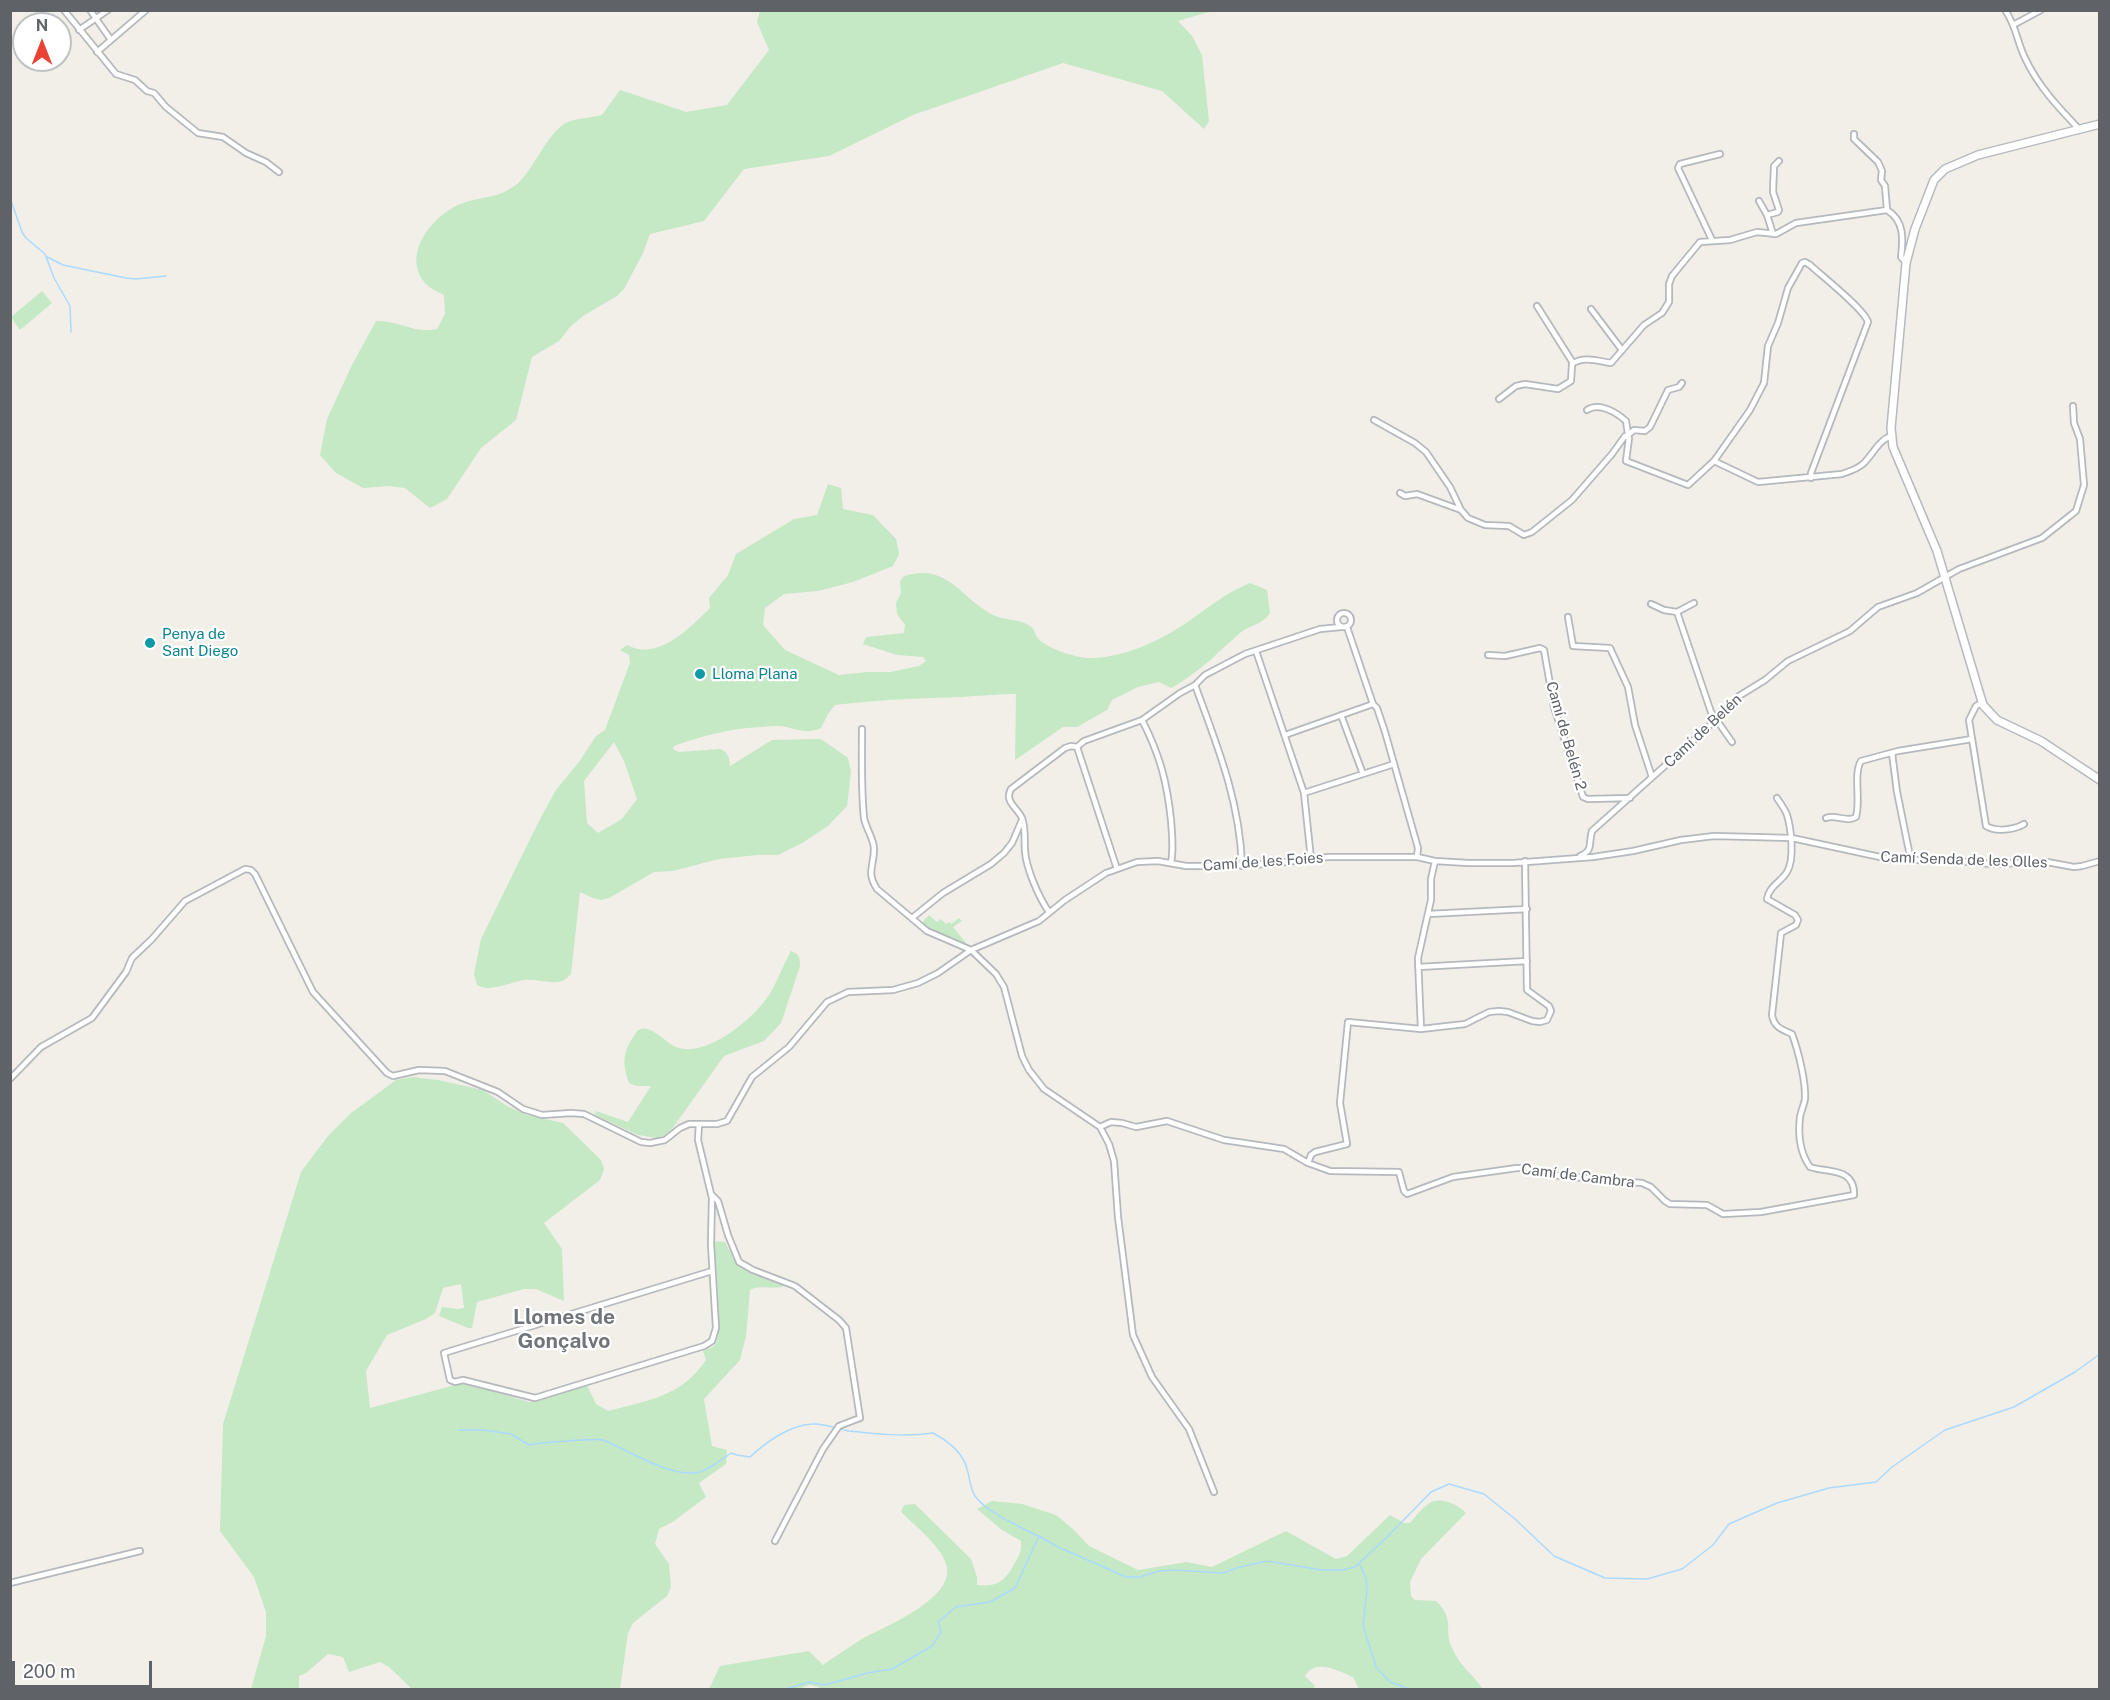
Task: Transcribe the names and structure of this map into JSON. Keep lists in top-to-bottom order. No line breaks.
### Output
{"streets":{"street":["Camí de Belén","Camí de Belén 2","Camí Senda de les Olles","Camí de les Foies","Camí de Cambra"]},"crossings":[["Camí de Belén","Camí de Belén 2"],["Camí de Belén","Camí Senda de les Olles"],["Camí de Belén","Camí de les Foies"],["Camí Senda de les Olles","Camí de les Foies"],["Camí Senda de les Olles","Camí de Cambra"]],"districts":["Llomes de Gonçalvo"],"places":["Penya de Sant Diego","Lloma Plana"],"scale_bar":"200 m","north":"top"}
